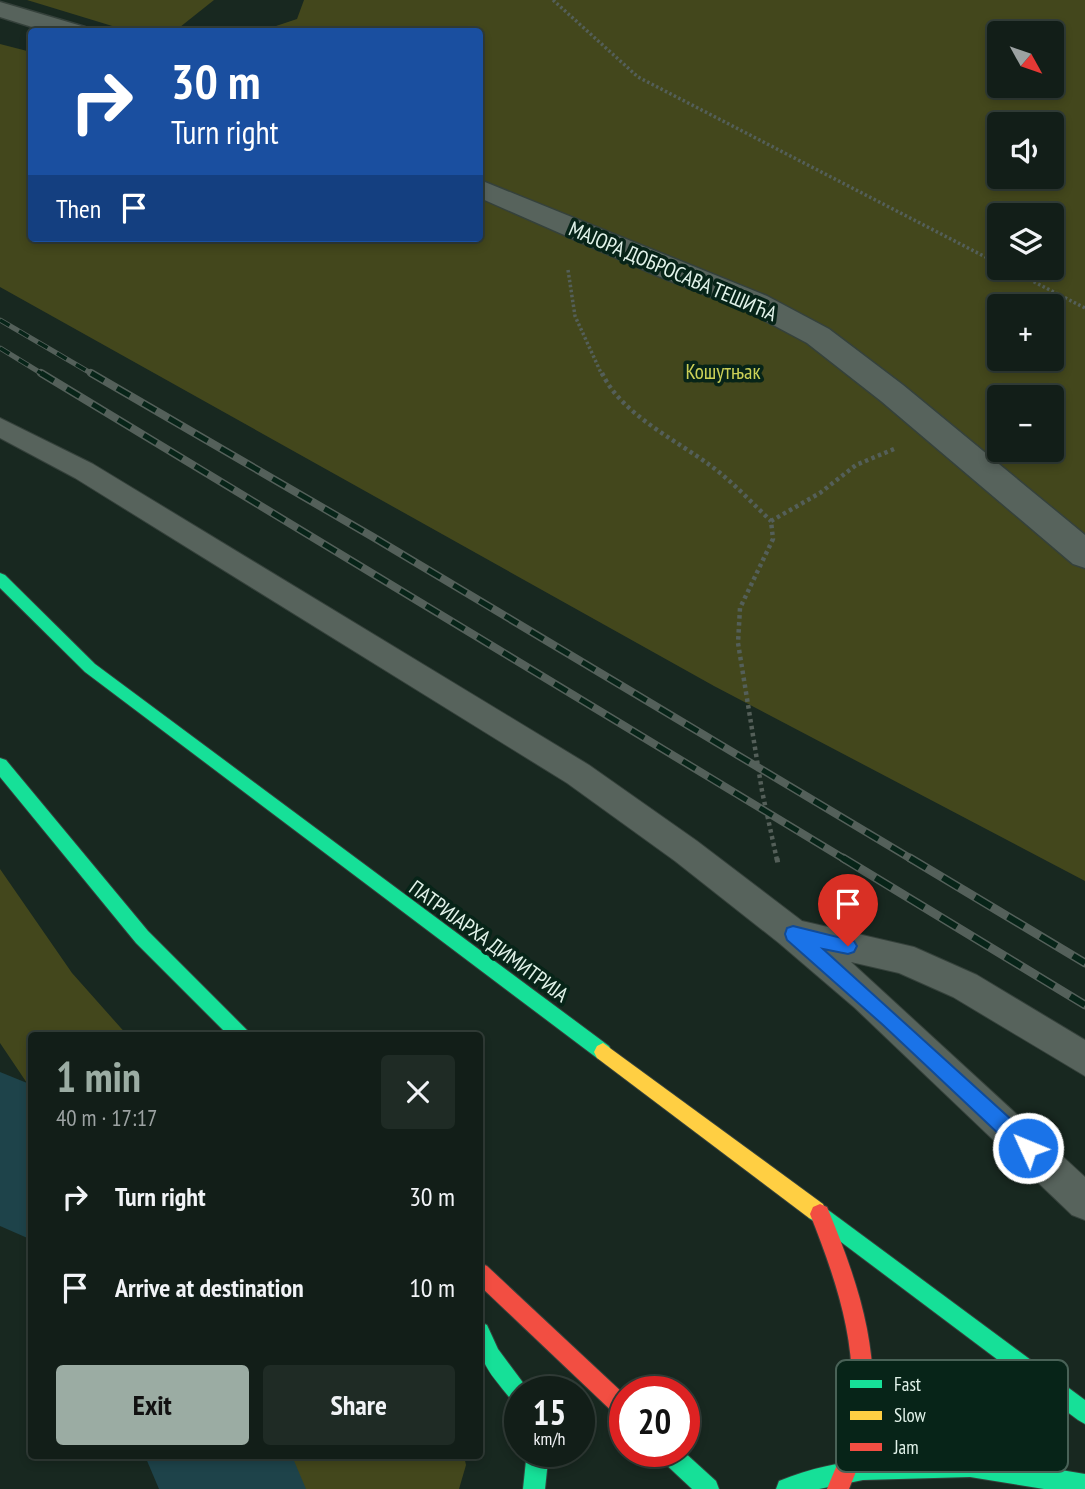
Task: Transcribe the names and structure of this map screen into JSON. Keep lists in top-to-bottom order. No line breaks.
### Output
{"streets":{"main road":["ПАТРИЈАРХА ДИМИТРИЈА"],"street":["МАЈОРА ДОБРОСАВА ТЕШИЋА"]},"parks":["Кошутњак"],"legend":["Fast","Slow","Jam"],"north":"bottom right","page":{"map_buttons":["+","−"],"turn":["30 m","Turn right"],"then":"Then","heading":["1 min","40 m · 17:17"],"list":[{"name":"Turn right","value":"30 m"},{"name":"Arrive at destination","value":"10 m"}],"buttons":["Exit","Share"],"speed":"15 km/h","limit":"20"}}
